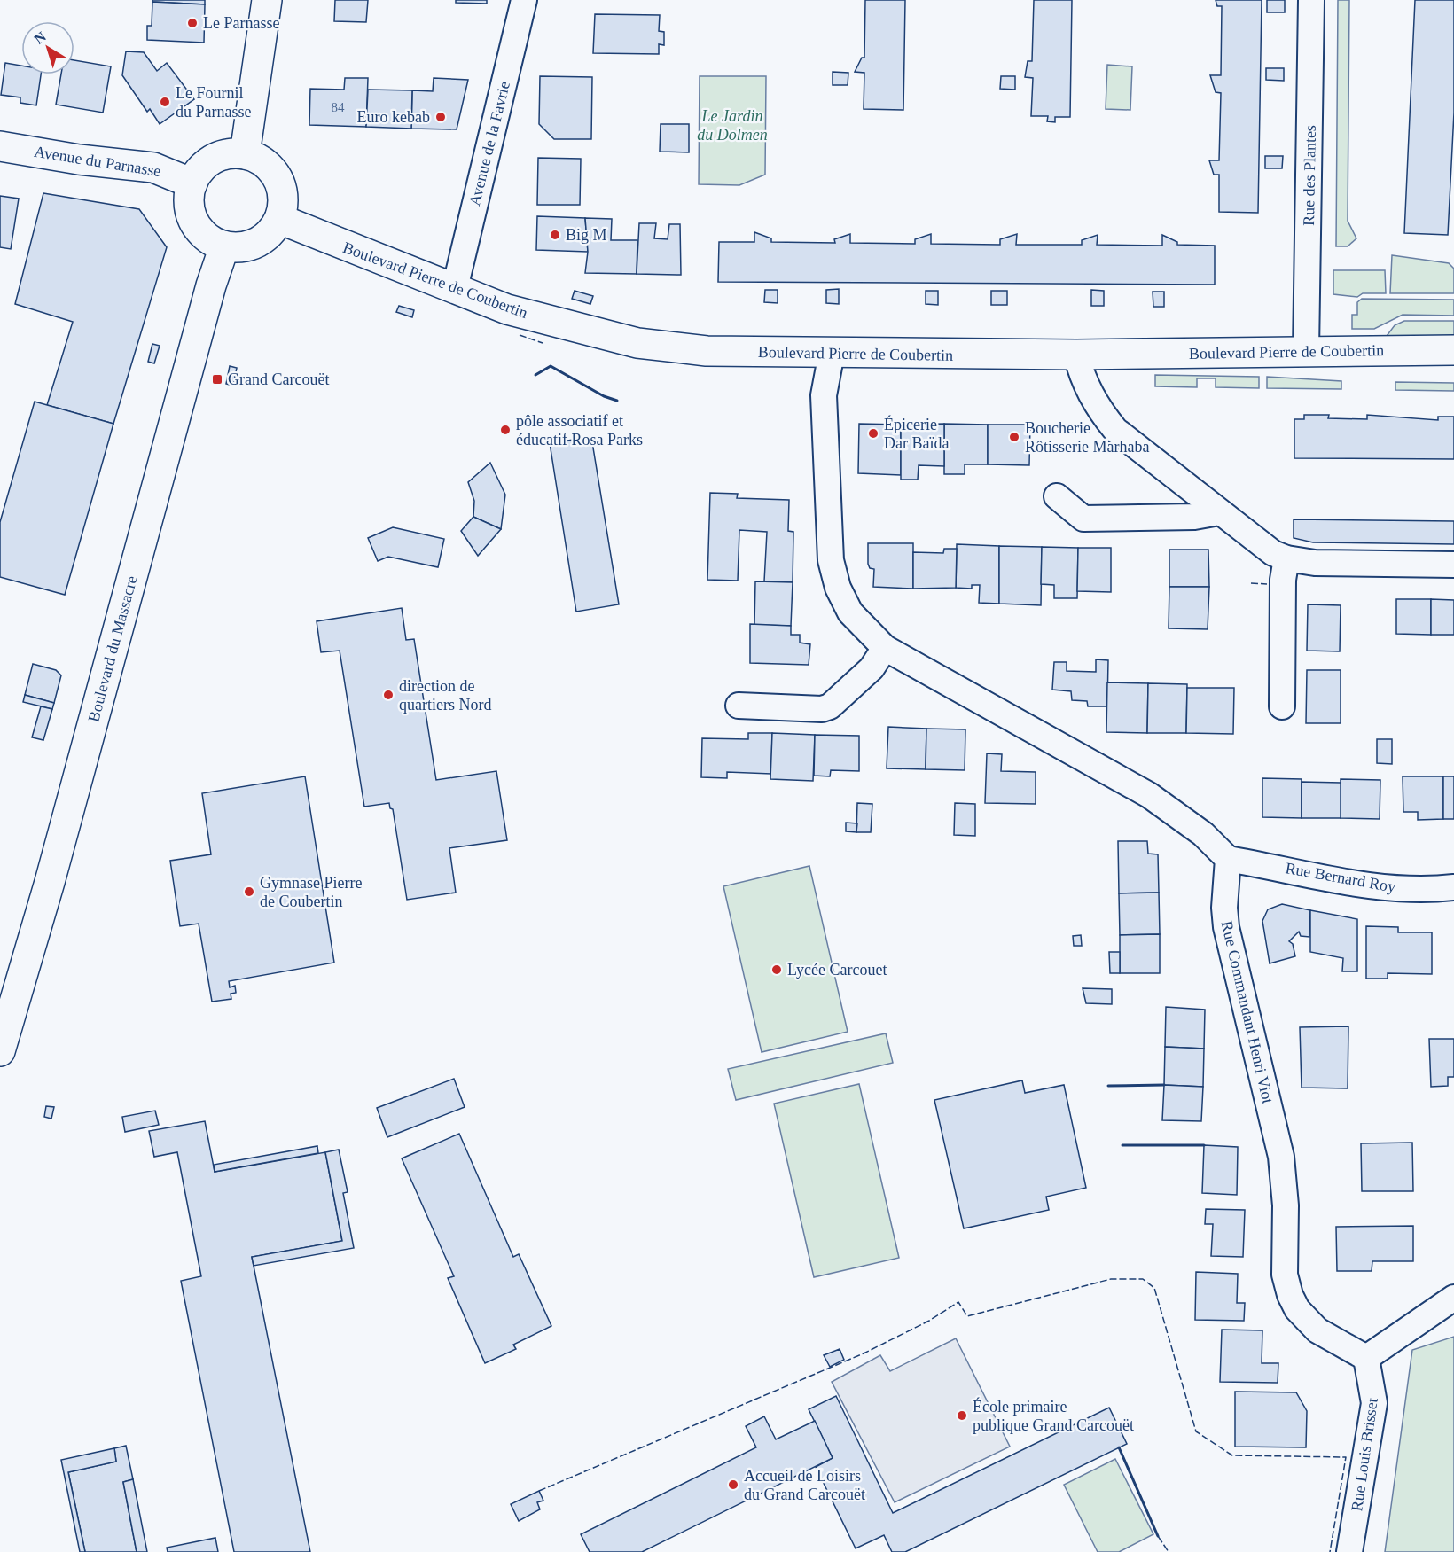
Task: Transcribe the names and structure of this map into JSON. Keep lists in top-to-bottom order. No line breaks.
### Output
{"streets":{"street":["Avenue de la Favrie","Avenue du Parnasse","Rue des Plantes","Boulevard Pierre de Coubertin","Boulevard du Massacre","Rue Bernard Roy","Rue Commandant Henri Viot","Rue Louis Brisset"]},"crossings":[["Avenue de la Favrie","Boulevard Pierre de Coubertin"],["Avenue du Parnasse","Boulevard Pierre de Coubertin"],["Avenue du Parnasse","Boulevard du Massacre"],["Rue des Plantes","Boulevard Pierre de Coubertin"],["Boulevard Pierre de Coubertin","Boulevard du Massacre"],["Rue Bernard Roy","Rue Commandant Henri Viot"],["Rue Commandant Henri Viot","Rue Louis Brisset"]],"parks":["Le Jardin du Dolmen"],"places":{"other":["Le Parnasse","Le Fournil du Parnasse","Euro kebab","Big M","pôle associatif et éducatif Rosa Parks","Épicerie Dar Baïda","Boucherie Rôtisserie Marhaba","direction de quartiers Nord","Gymnase Pierre de Coubertin","Lycée Carcouet","École primaire publique Grand Carcouët","Accueil de Loisirs du Grand Carcouët"],"transit":["Grand Carcouët"]},"house_numbers":["84"],"north":"top left"}
